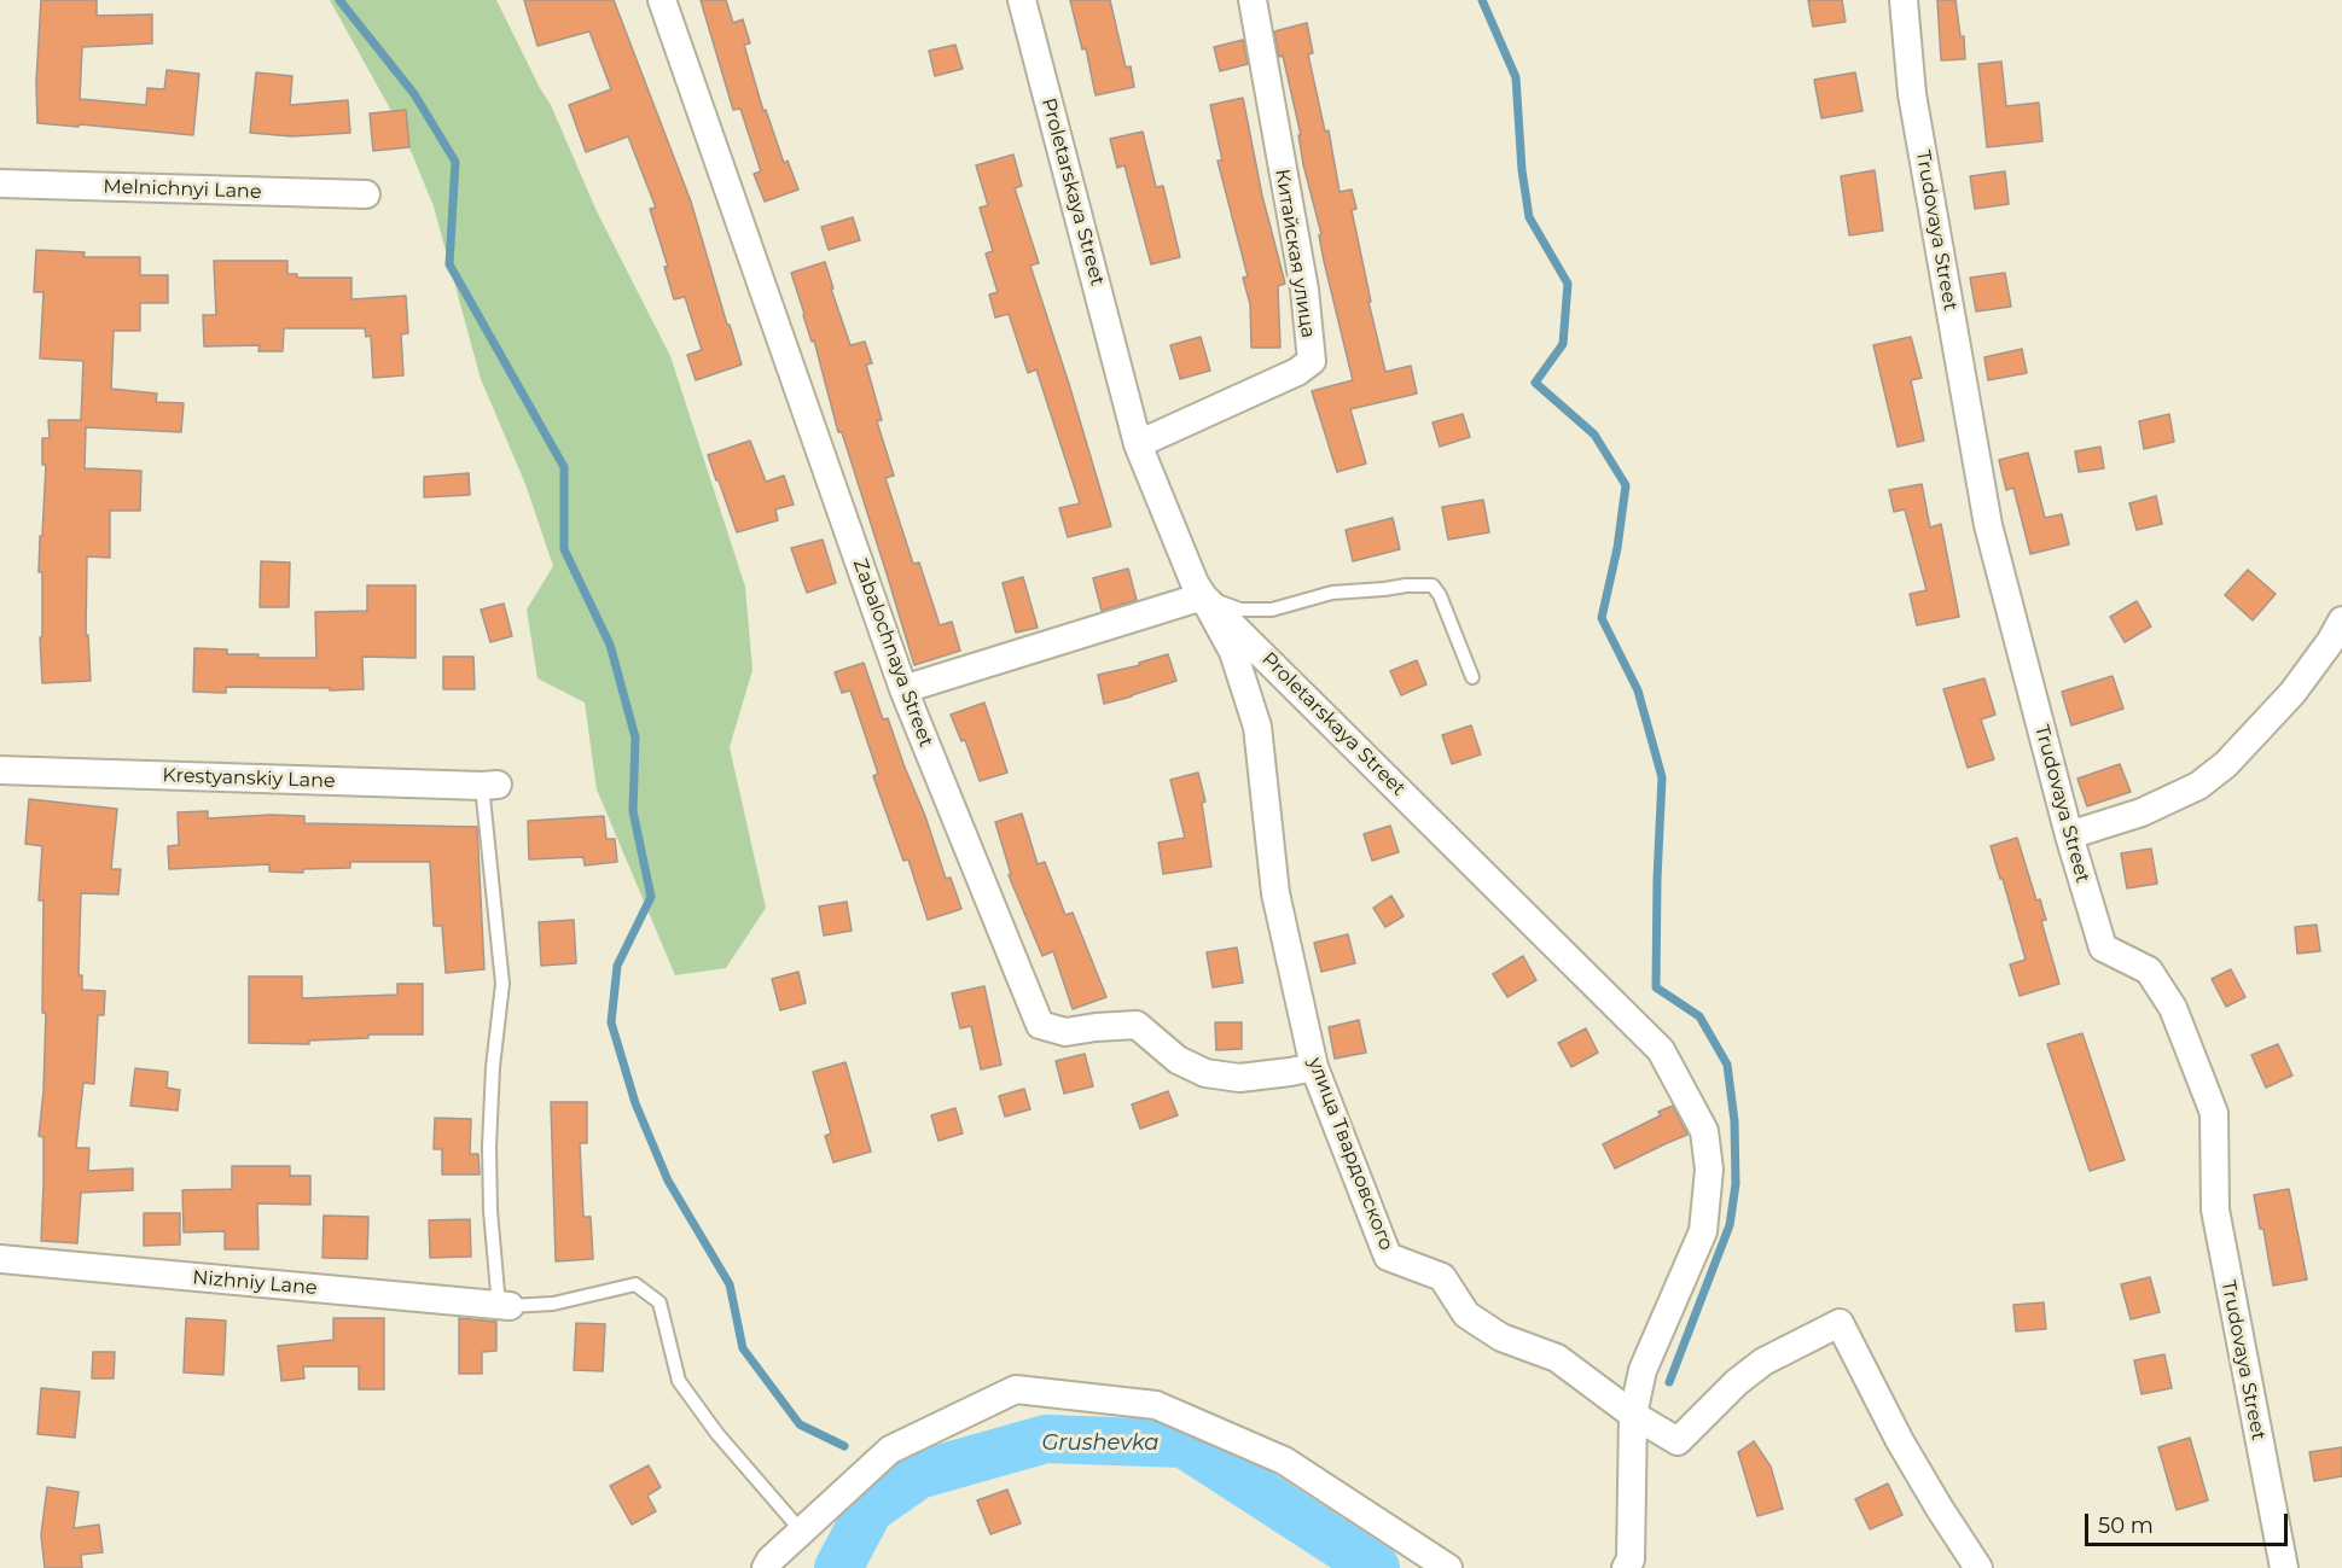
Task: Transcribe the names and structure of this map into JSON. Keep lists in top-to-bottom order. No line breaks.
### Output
{"streets":{"street":["Melnichnyi Lane","Proletarskaya Street","Trudovaya Street","Китайская улица","Zabalochnaya Street","Krestyanskiy Lane","улица Твардовского","Nizhniy Lane"]},"crossings":[["Proletarskaya Street","Китайская улица"],["Proletarskaya Street","улица Твардовского"],["Zabalochnaya Street","улица Твардовского"]],"water":["Grushevka"],"scale_bar":"50 m"}
